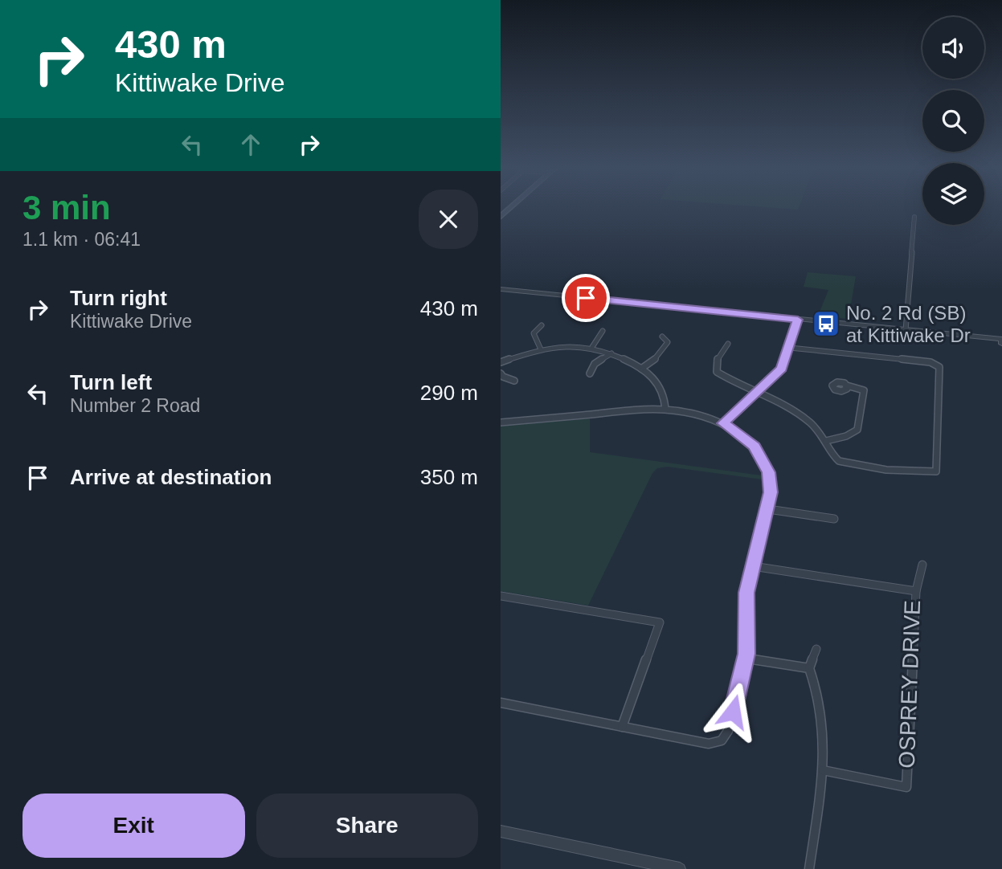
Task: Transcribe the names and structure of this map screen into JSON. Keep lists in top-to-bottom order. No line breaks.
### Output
{"streets":{"street":["OSPREY DRIVE"]},"places":{"bus stop":["No. 2 Rd (SB) at Kittiwake Dr"]},"page":{"turn":["430 m","Kittiwake Drive"],"heading":["3 min","1.1 km · 06:41"],"list":[{"name":"Turn right","note":"Kittiwake Drive","value":"430 m"},{"name":"Turn left","note":"Number 2 Road","value":"290 m"},{"name":"Arrive at destination","value":"350 m"}],"buttons":["Exit","Share"]}}
